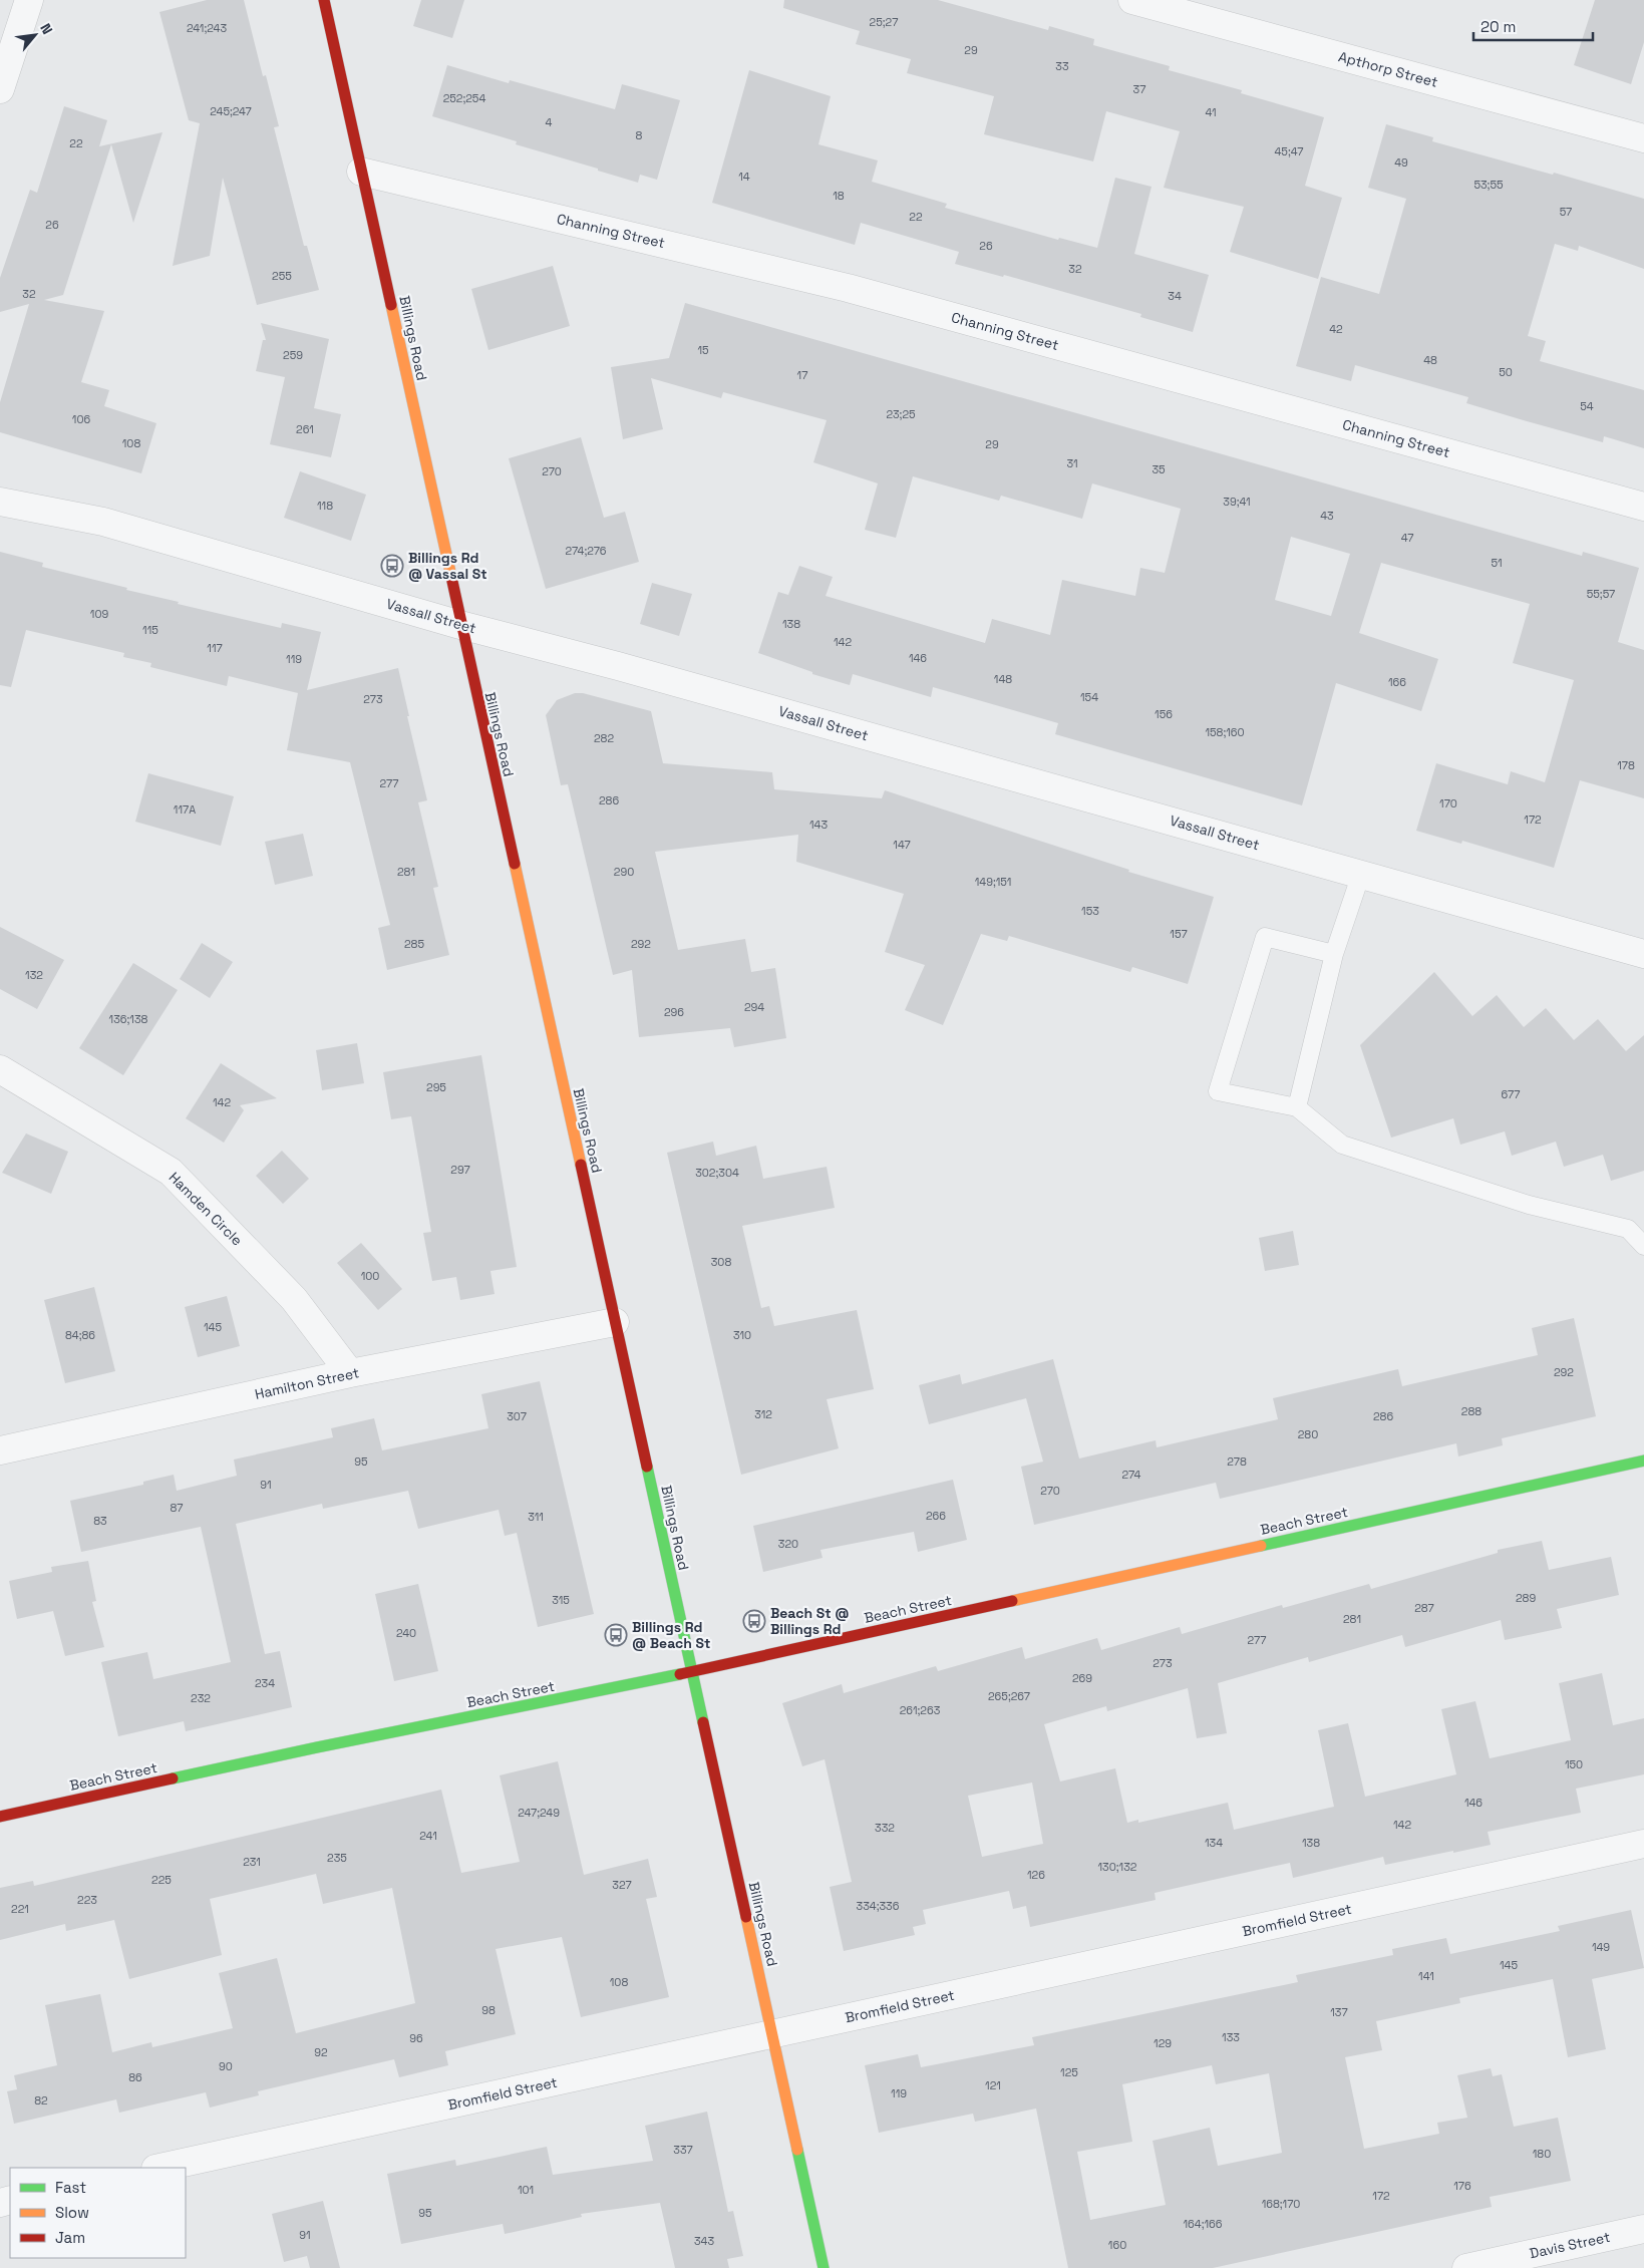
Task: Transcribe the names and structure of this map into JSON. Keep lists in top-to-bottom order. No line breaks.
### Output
{"streets":{"street":["Apthorp Street","Channing Street","Billings Road","Vassall Street","Hamden Circle","Hamilton Street","Beach Street","Bromfield Street","Davis Street"]},"crossings":[["Channing Street","Billings Road"],["Billings Road","Vassall Street"],["Billings Road","Hamilton Street"],["Billings Road","Beach Street"],["Billings Road","Bromfield Street"],["Hamden Circle","Hamilton Street"]],"places":{"bus stop":["Billings Rd @ Vassal St","Beach St @ Billings Rd","Billings Rd @ Beach St"]},"house_numbers":["25;27","241;243","29","33","37","252;254","245;247","41","4","8","22","45;47","49","14","53;55","18","57","22","26","26","32","255","32","34","42","15","259","48","50","17","54","23;25","106","261","108","29","31","35","270","39;41","118","43","47","274;276","51","55;57","109","138","115","142","117","146","119","148","166","154","273","156","158;160","282","178","277","286","170","117A","172","143","147","281","290","149;151","153","157","285","292","132","294","296","136;138","295","677","142","297","302;304","308","100","145","84;86","310","292","288","312","307","286","280","95","278","274","91","270","87","266","311","83","320","289","315","287","281","240","277","273","269","234","265;267","232","261;263","150","146","247;249","142","332","241","134","138","235","231","130;132","126","225","327","223","334;336","221","149","145","141","108","98","137","133","96","129","92","90","125","86","121","119","82","337","180","176","101","172","168;170","95","164;166","91","343","160"],"legend":["Fast","Slow","Jam"],"scale_bar":"20 m","north":"top right"}
